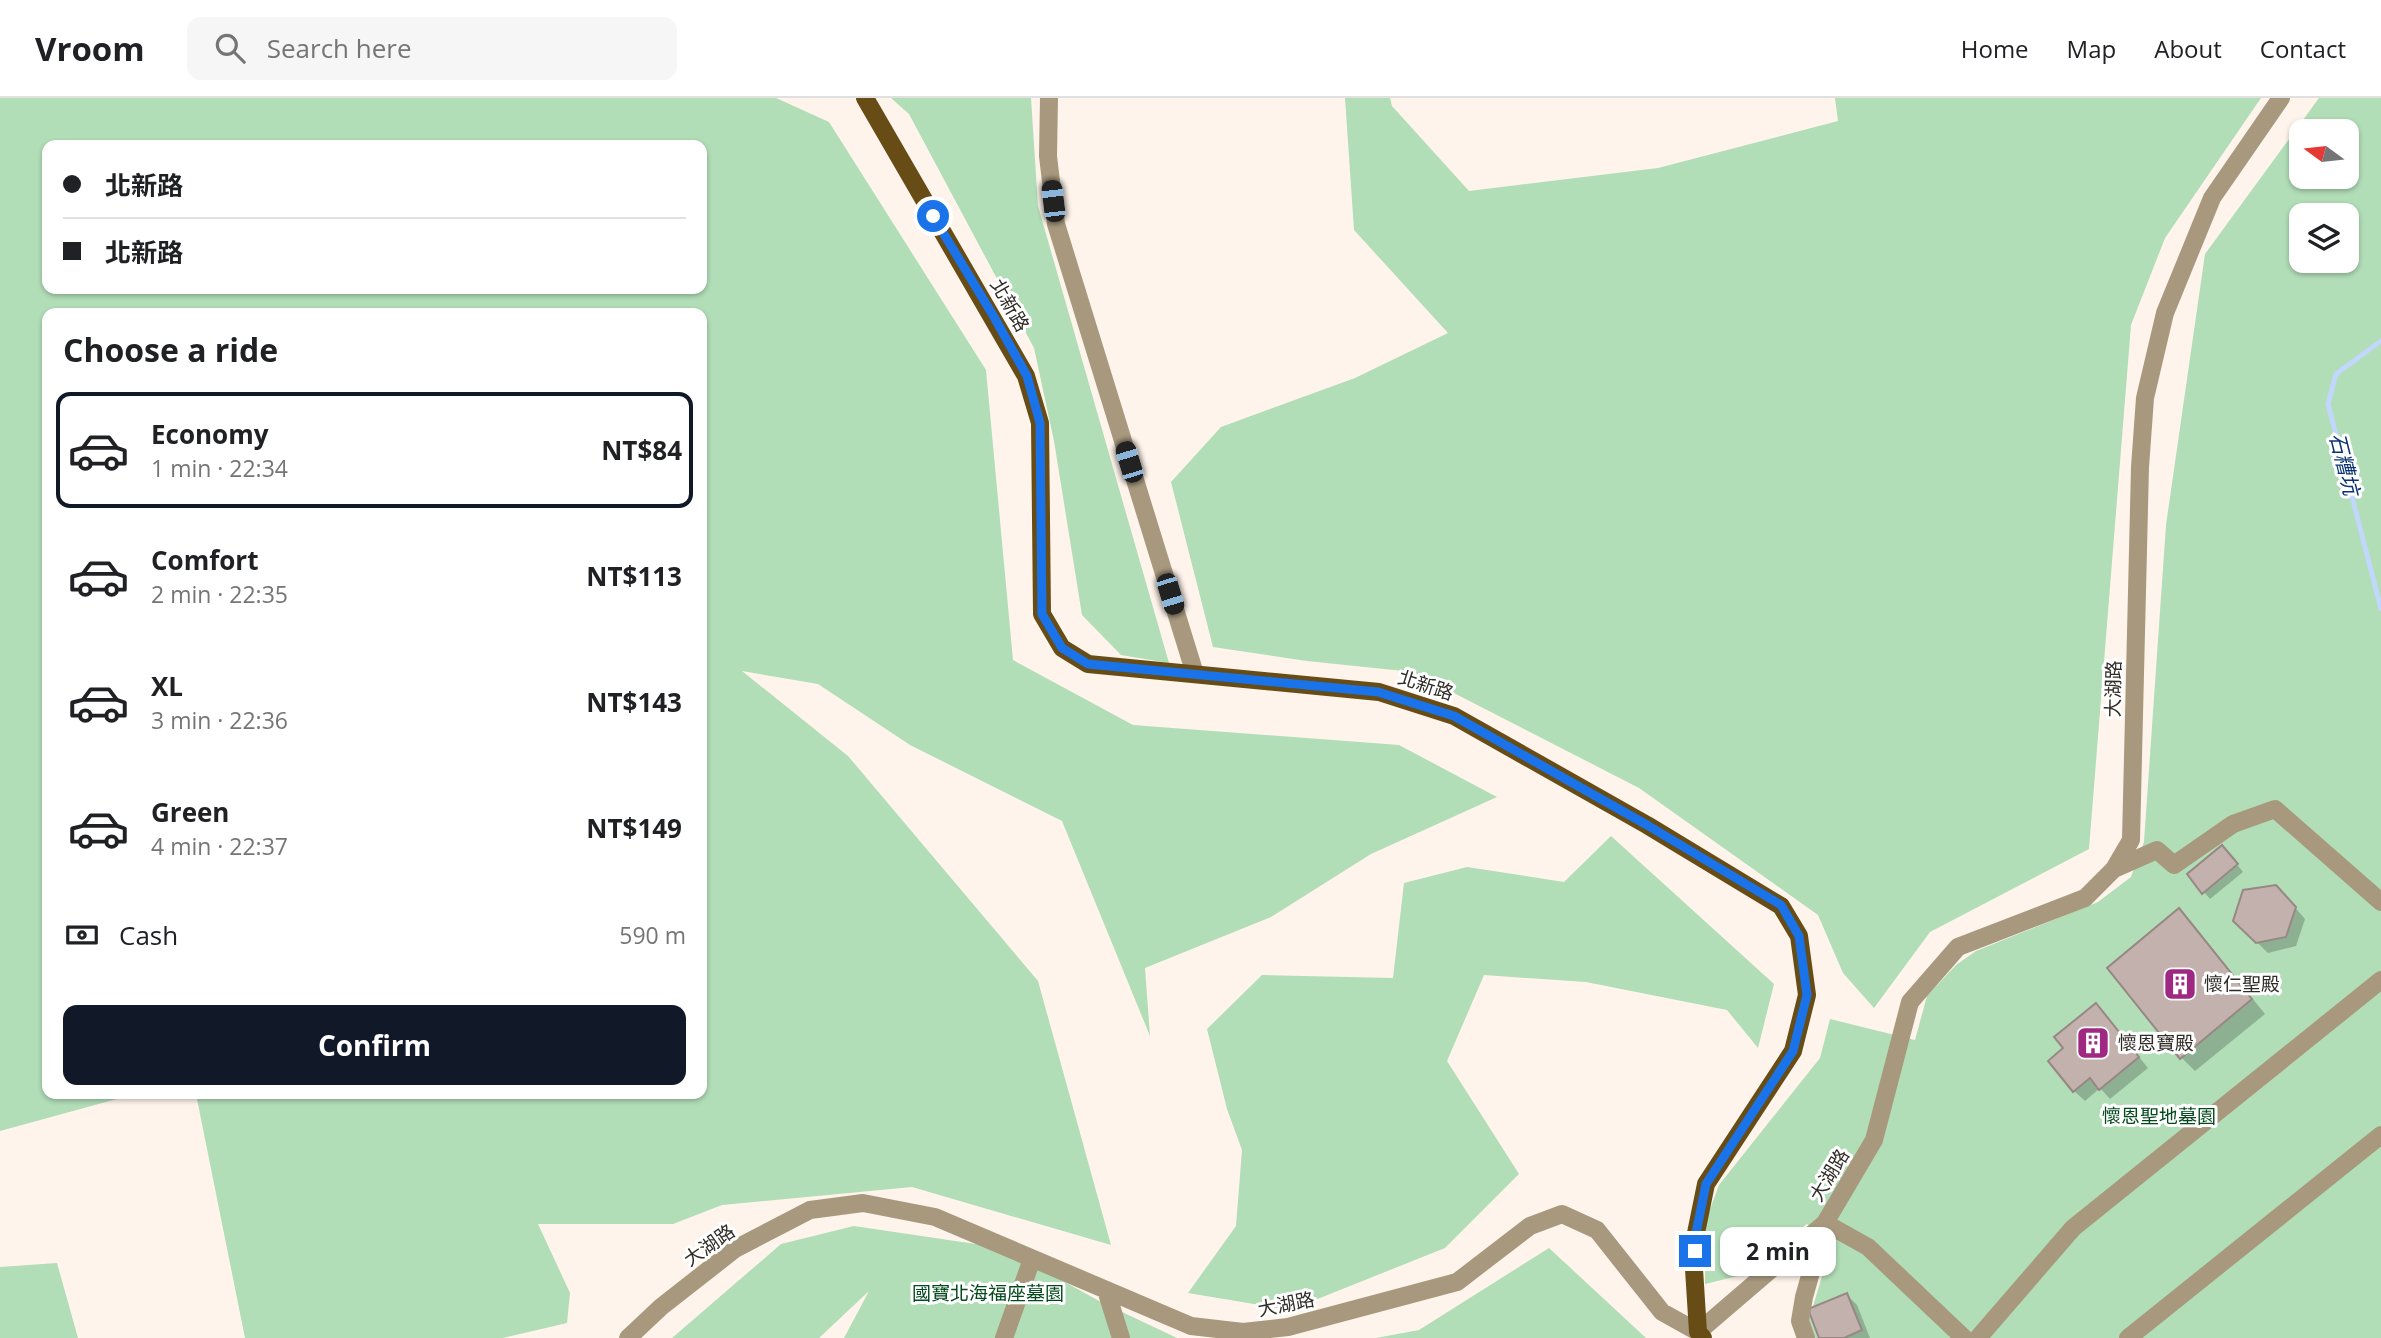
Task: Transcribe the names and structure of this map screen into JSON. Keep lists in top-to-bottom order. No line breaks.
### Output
{"streets":{"main road":["北新路"],"street":["大湖路"]},"crossings":[["北新路","大湖路"]],"water":["石糟坑"],"parks":["懷恩聖地墓園","國寶北海福座墓園"],"places":{"building":["懷仁聖殿","懷恩寶殿"]},"north":"left","page":{"header":"Vroom","search":"Search here","nav":["Home","Map","About","Contact"],"banner":["北新路","北新路"],"heading":"Choose a ride","list":[{"name":"Economy","note":"1 min · 22:34","value":"NT$84"},{"name":"Comfort","note":"2 min · 22:35","value":"NT$113"},{"name":"XL","note":"3 min · 22:36","value":"NT$143"},{"name":"Green","note":"4 min · 22:37","value":"NT$149"}],"pay":["Cash","590 m"],"buttons":"Confirm","bubble":"2 min"}}
